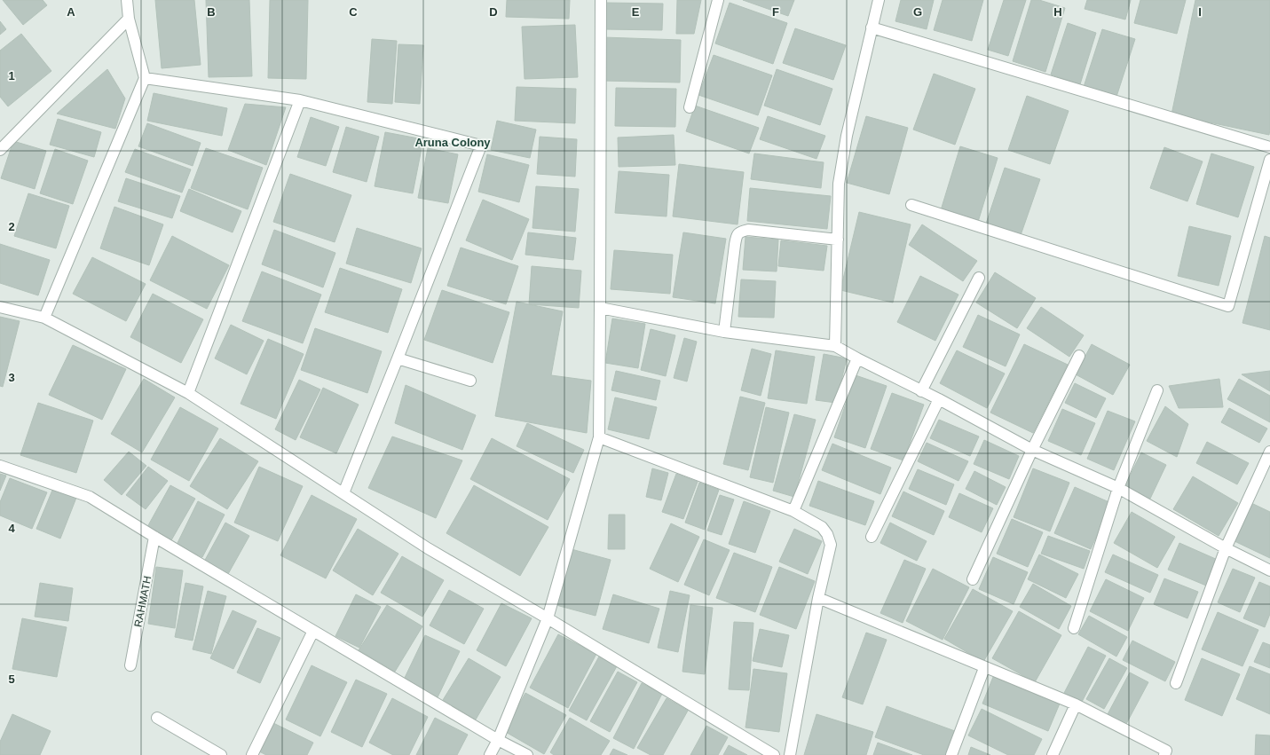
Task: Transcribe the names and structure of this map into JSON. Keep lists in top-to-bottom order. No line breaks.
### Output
{"streets":{"street":["RAHMATH"]},"districts":["Aruna Colony"],"grid":{"columns":["A","B","C","D","E","F","G","H","I"],"rows":["1","2","3","4","5"]}}
